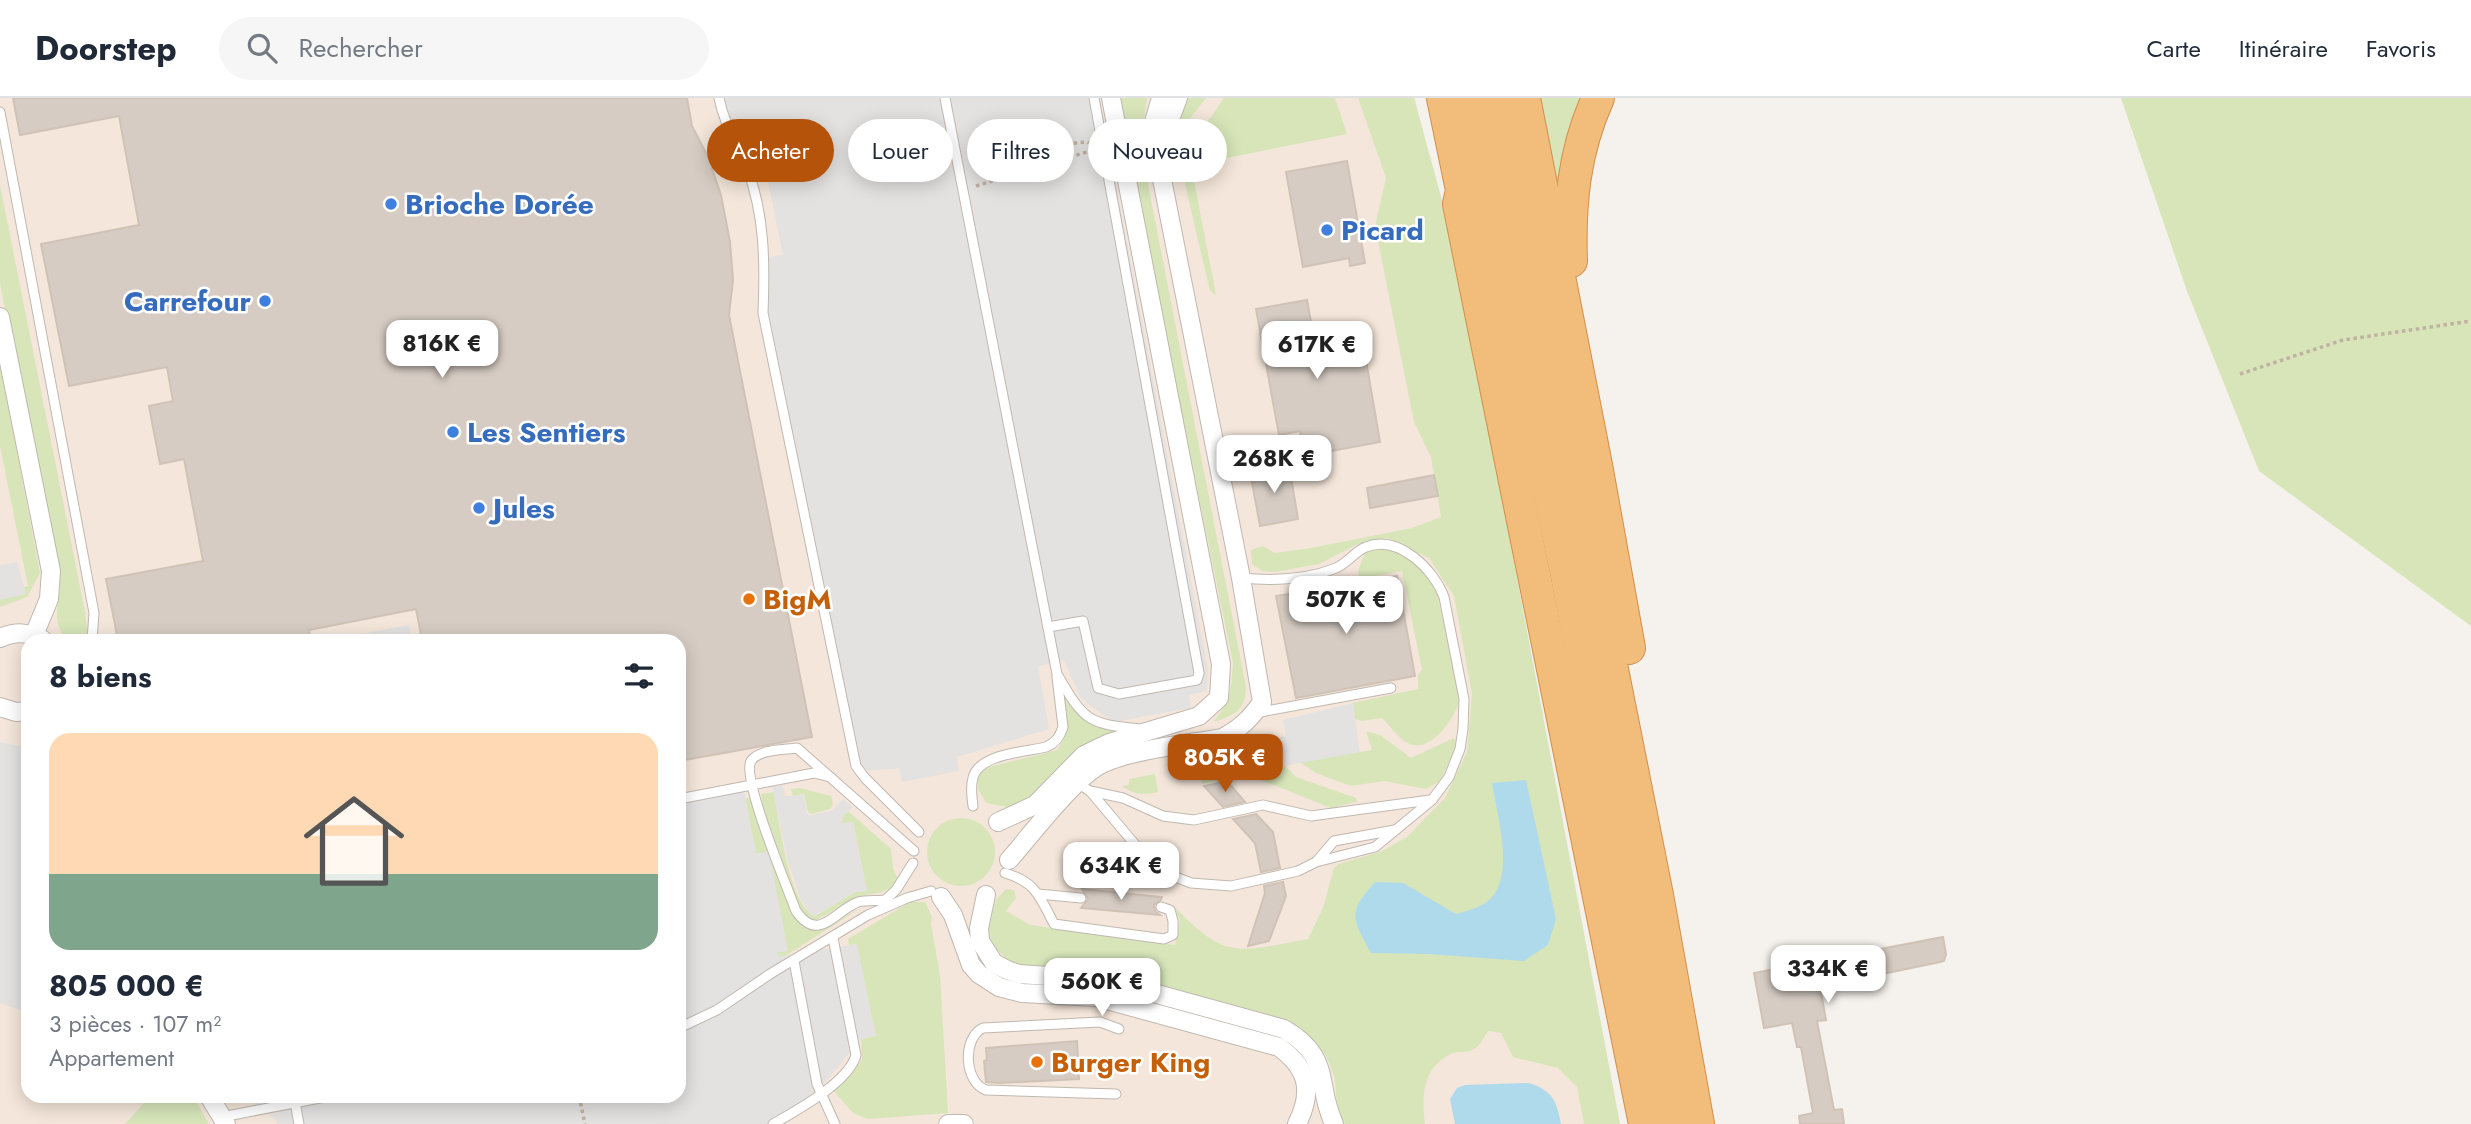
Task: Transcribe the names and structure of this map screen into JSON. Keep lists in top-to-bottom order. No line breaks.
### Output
{"places":["Brioche Dorée","Picard","Carrefour","Les Sentiers","Jules","BigM","Burger King"],"page":{"header":"Doorstep","search":"Rechercher","nav":["Carte","Itinéraire","Favoris"],"chip":["Acheter","Louer","Filtres","Nouveau"],"price":["816K €","617K €","268K €","507K €","805K €","634K €","334K €","560K €"],"heading":"8 biens","list":[{"name":"805 000 €","note":"3 pièces · 107 m² · Appartement"}]}}
